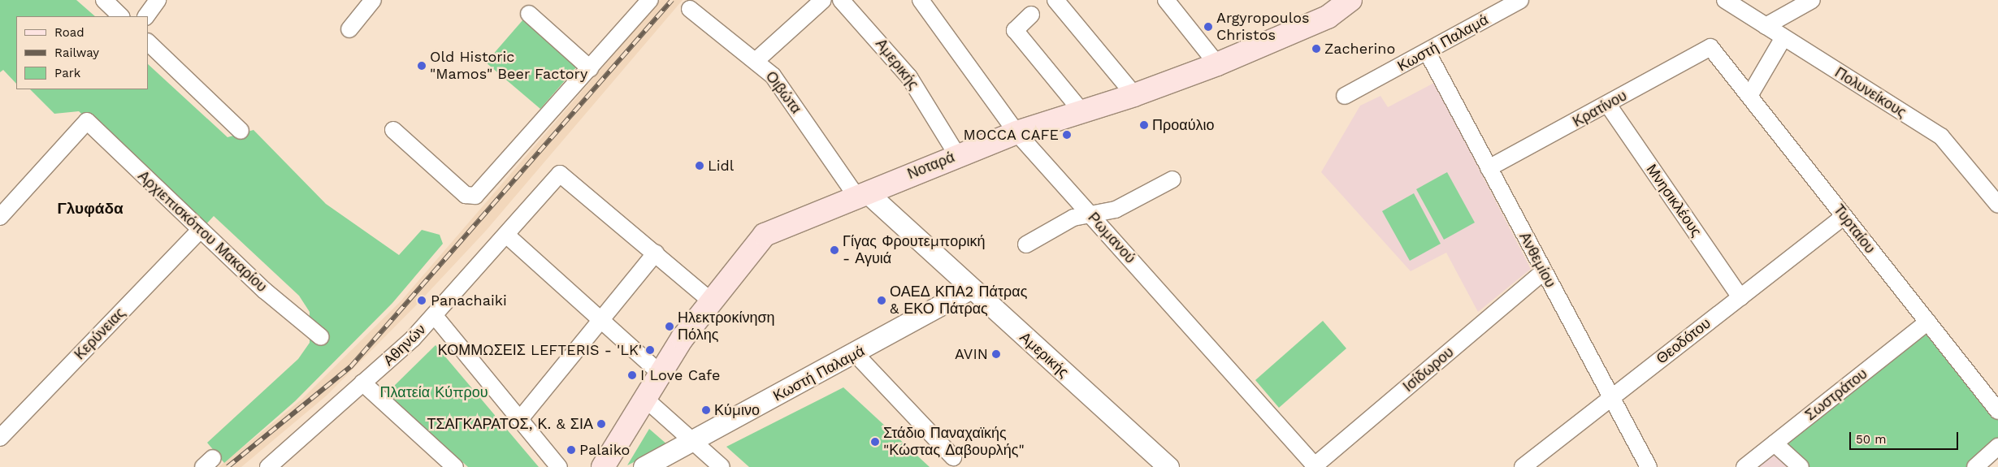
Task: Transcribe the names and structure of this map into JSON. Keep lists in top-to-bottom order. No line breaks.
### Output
{"streets":{"main road":["Νοταρά"],"street":["Κωστή Παλαμά","Αμερικής","Οιβώτα","Πολυνείκους","Κρατίνου","Μνησικλέους","Τυρταίου","Αρχιεπισκόπου Μακαρίου","Ρωμανού","Ανθεμίου","Κερύνειας","Θεοδότου","Αθηνών","Ισίδωρου","Σωστράτου"]},"crossings":[["Κωστή Παλαμά","Αμερικής"],["Κωστή Παλαμά","Ανθεμίου"],["Αμερικής","Οιβώτα"],["Αμερικής","Νοταρά"],["Οιβώτα","Νοταρά"],["Κρατίνου","Μνησικλέους"],["Κρατίνου","Τυρταίου"],["Κρατίνου","Ανθεμίου"],["Νοταρά","Ρωμανού"],["Μνησικλέους","Θεοδότου"],["Τυρταίου","Θεοδότου"],["Τυρταίου","Σωστράτου"],["Αρχιεπισκόπου Μακαρίου","Κερύνειας"],["Ρωμανού","Ισίδωρου"],["Ανθεμίου","Θεοδότου"],["Ανθεμίου","Ισίδωρου"]],"districts":["Γλυφάδα"],"parks":["Πλατεία Κύπρου"],"places":["Argyropoulos Christos","Zacherino","Old Historic \"Mamos\" Beer Factory","Προαύλιο","MOCCA CAFE","Lidl","Γίγας Φρουτεμπορική - Αγυιά","Panachaiki","ΟΑΕΔ ΚΠΑ2 Πάτρας & ΕΚΟ Πάτρας","Ηλεκτροκίνηση Πόλης","ΚΟΜΜΩΣΕΙΣ LEFTERIS - 'LK'","AVIN","I Love Cafe","Κύμινο","ΤΣΑΓΚΑΡΑΤΟΣ, Κ. & ΣΙΑ","Στάδιο Παναχαϊκής \"Κώστας Δαβουρλής\"","Palaiko"],"legend":["Road","Railway","Park"],"scale_bar":"50 m"}
